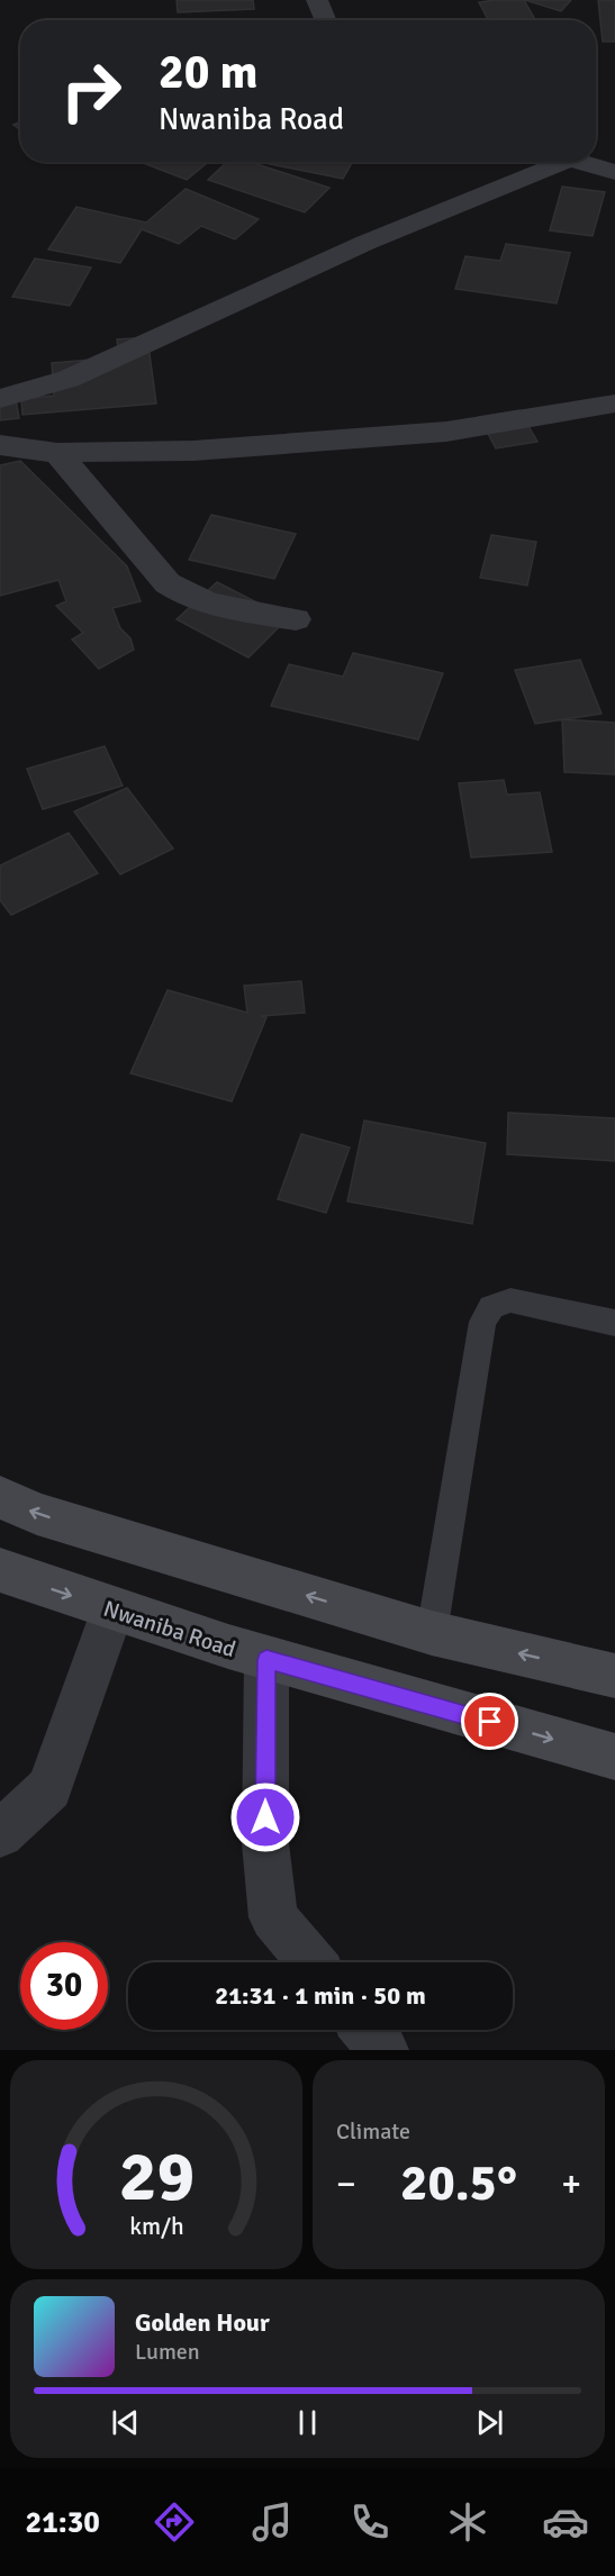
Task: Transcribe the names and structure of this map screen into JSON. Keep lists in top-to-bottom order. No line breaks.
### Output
{"streets":{"main road":["Nwaniba Road"]},"page":{"turn":["20 m","Nwaniba Road"],"limit":"30","trip":"21:31 · 1 min · 50 m","tile":"Climate","heat":["−","20.5°","+"],"song":["Golden Hour","Lumen"],"tabs":"21:30","gauge":["29","km/h"]}}
